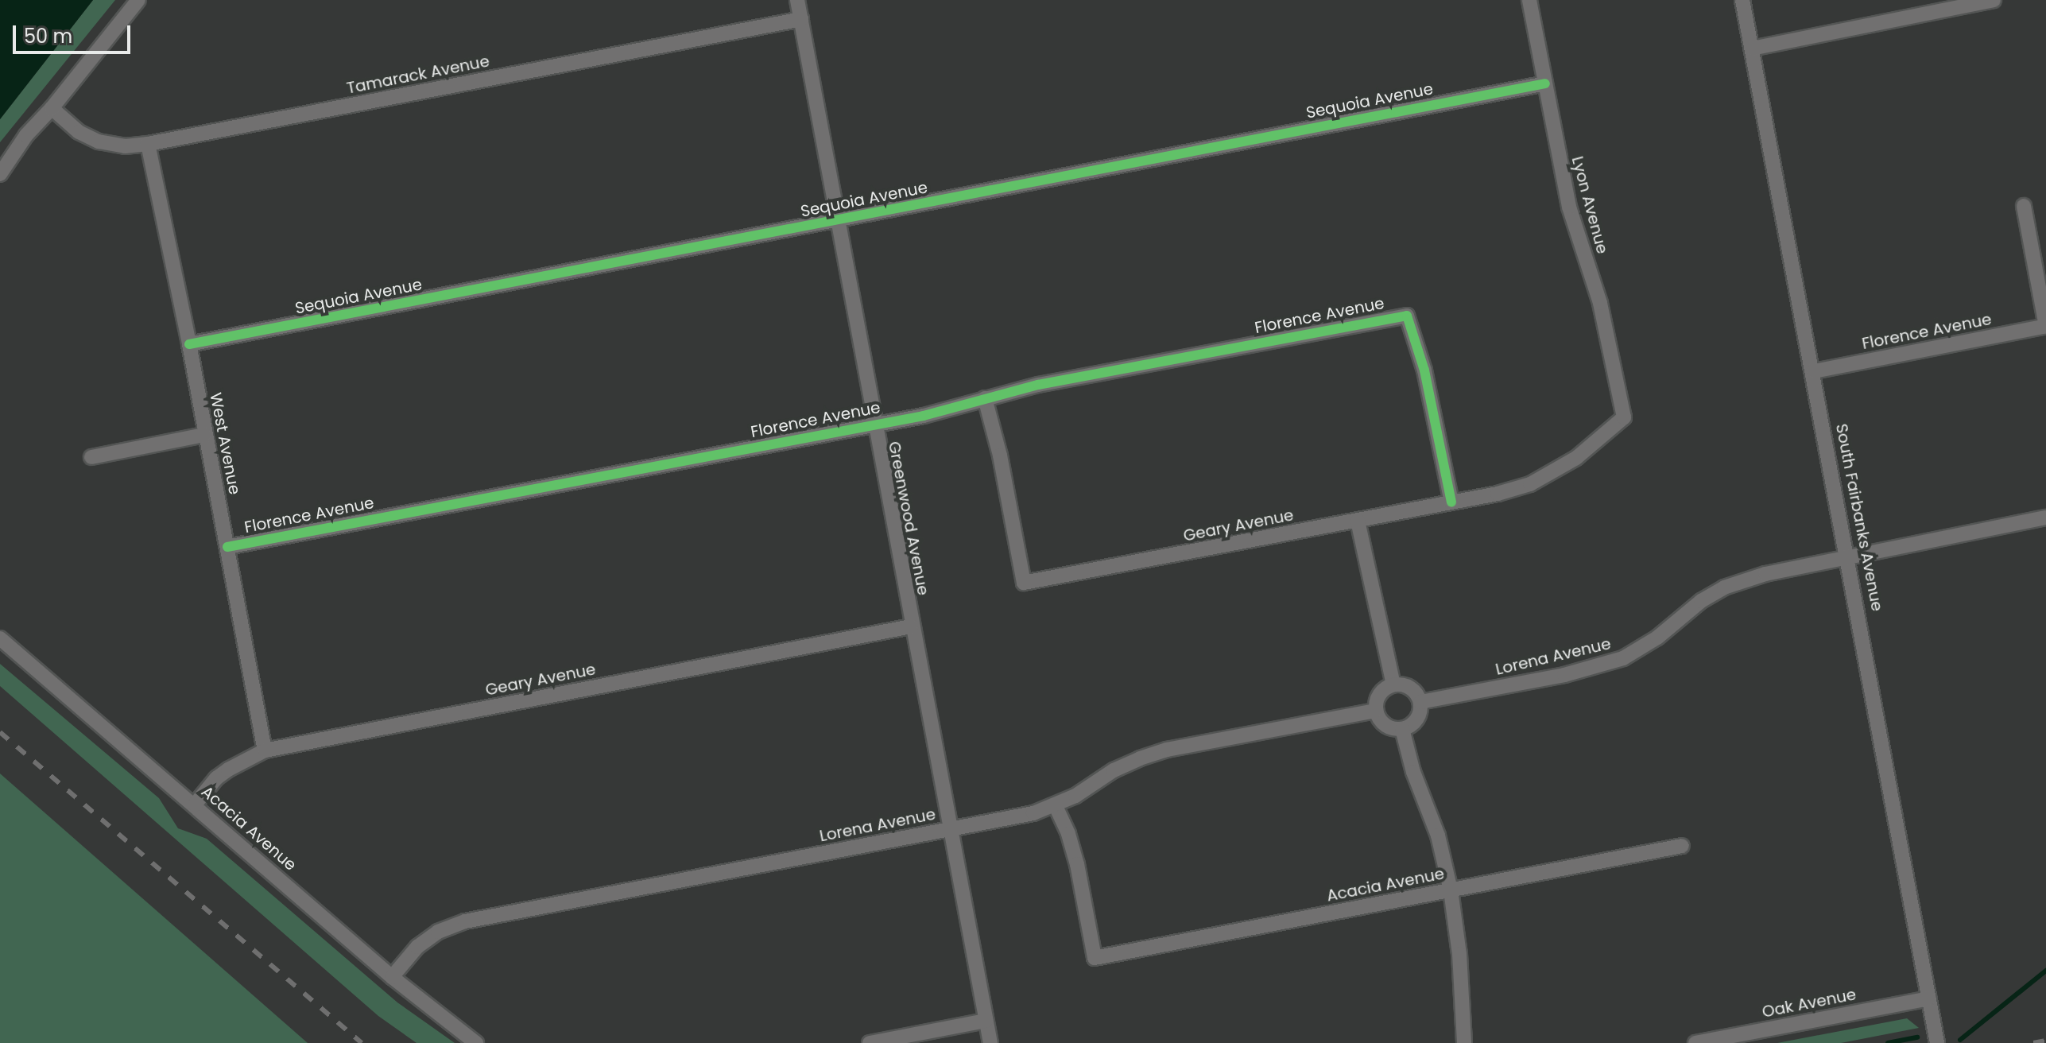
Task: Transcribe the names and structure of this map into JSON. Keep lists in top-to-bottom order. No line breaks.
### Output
{"streets":{"street":["Tamarack Avenue","Sequoia Avenue","Lyon Avenue","Florence Avenue","West Avenue","South Fairbanks Avenue","Greenwood Avenue","Geary Avenue","Lorena Avenue","Acacia Avenue","Oak Avenue"]},"crossings":[["Tamarack Avenue","West Avenue"],["Tamarack Avenue","Greenwood Avenue"],["Sequoia Avenue","Lyon Avenue"],["Sequoia Avenue","West Avenue"],["Sequoia Avenue","Greenwood Avenue"],["Lyon Avenue","Geary Avenue"],["Florence Avenue","West Avenue"],["Florence Avenue","South Fairbanks Avenue"],["Florence Avenue","Greenwood Avenue"],["Florence Avenue","Geary Avenue"],["West Avenue","Geary Avenue"],["South Fairbanks Avenue","Lorena Avenue"],["South Fairbanks Avenue","Oak Avenue"],["Greenwood Avenue","Geary Avenue"],["Greenwood Avenue","Lorena Avenue"],["Geary Avenue","Acacia Avenue"],["Lorena Avenue","Acacia Avenue"]],"scale_bar":"50 m"}
